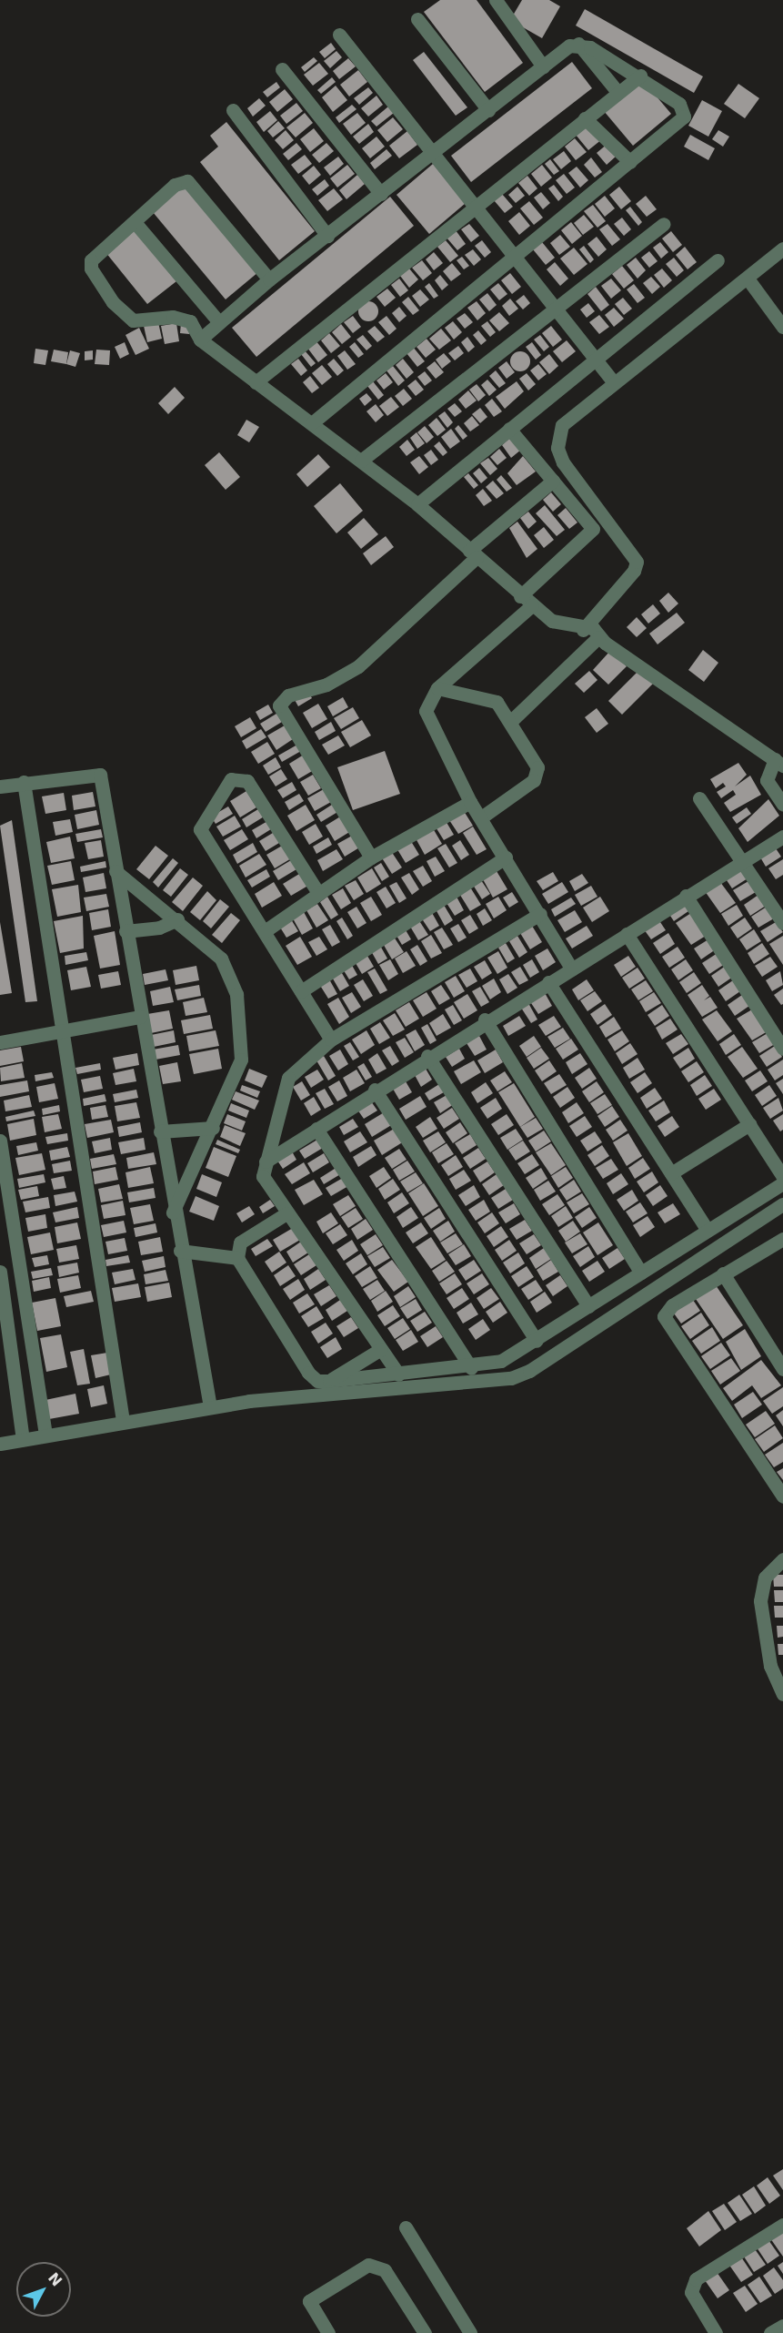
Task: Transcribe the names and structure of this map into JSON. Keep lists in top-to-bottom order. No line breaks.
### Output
{"north":"top right"}
